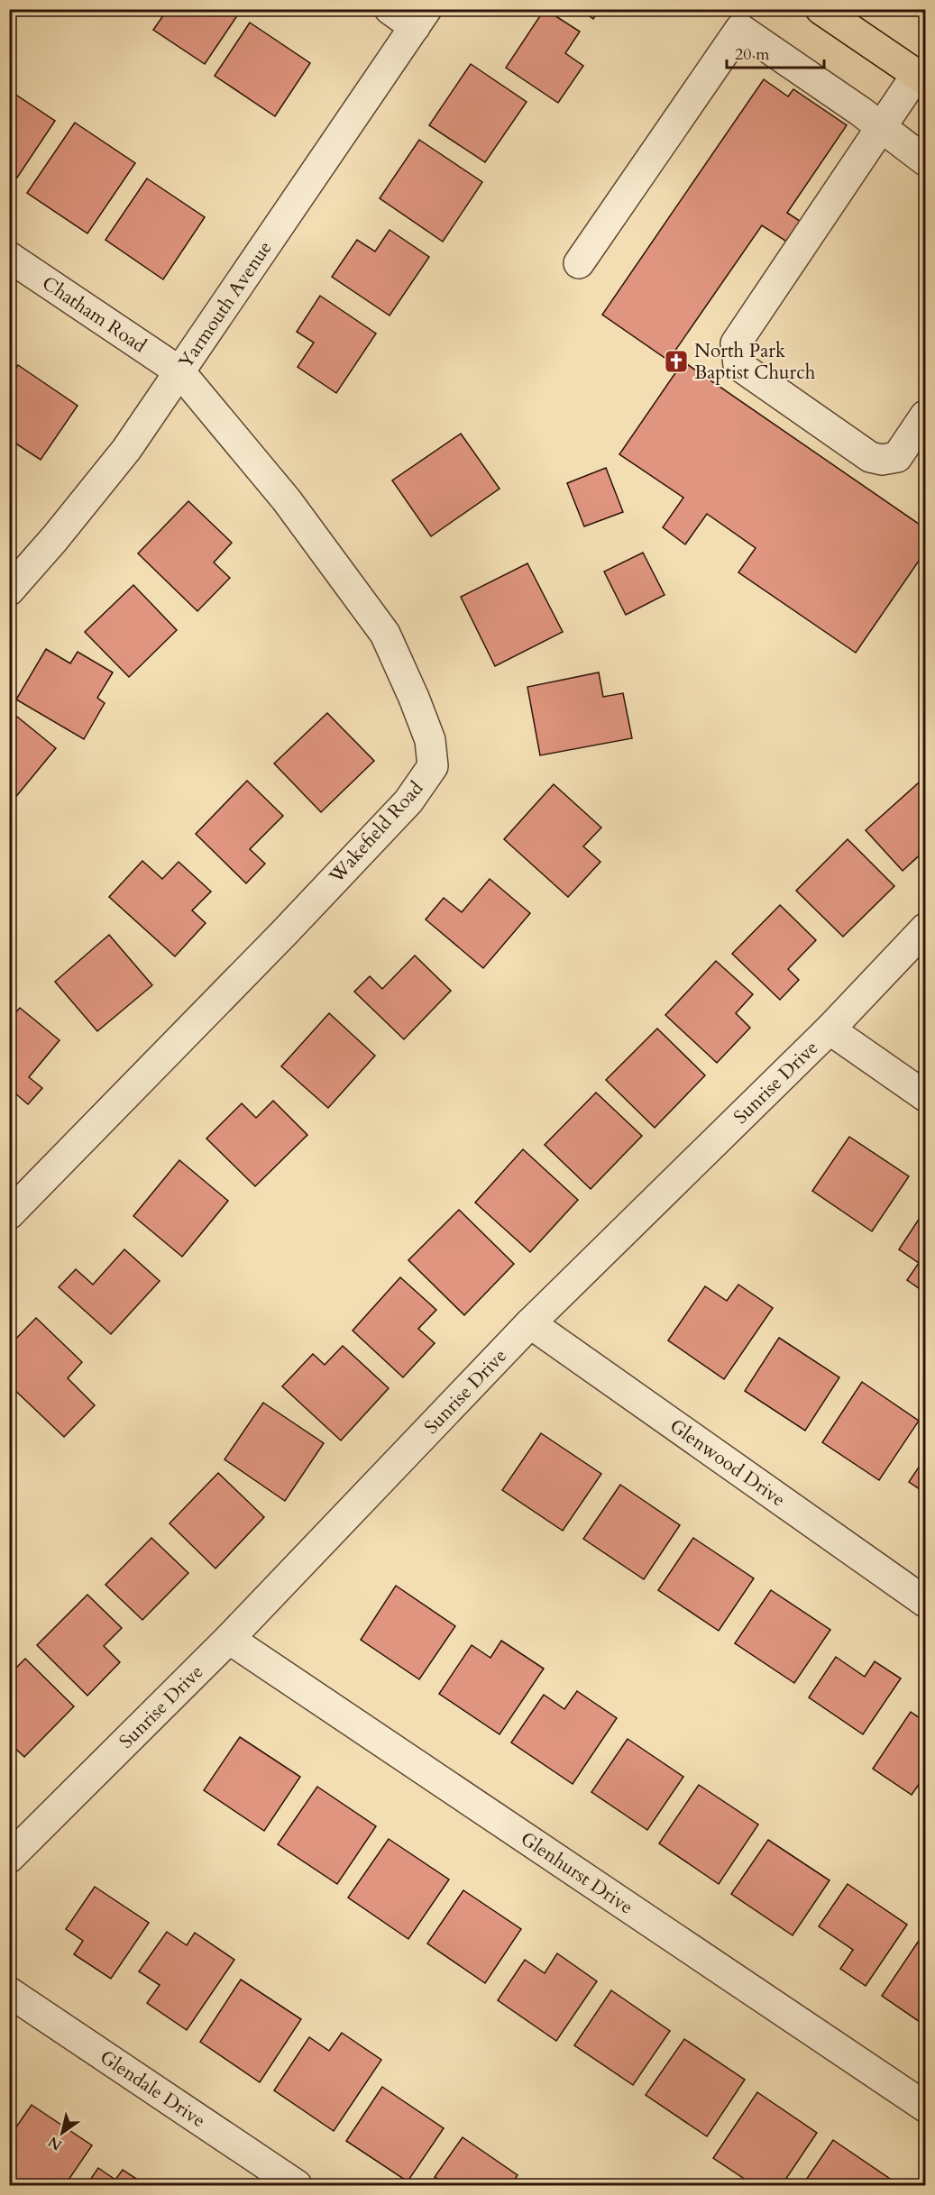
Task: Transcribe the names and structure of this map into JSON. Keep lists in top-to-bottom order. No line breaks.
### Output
{"streets":{"street":["Yarmouth Avenue","Chatham Road","Wakefield Road","Sunrise Drive","Glenwood Drive","Glenhurst Drive","Glendale Drive"]},"crossings":[["Yarmouth Avenue","Chatham Road"],["Yarmouth Avenue","Wakefield Road"],["Chatham Road","Wakefield Road"],["Sunrise Drive","Glenwood Drive"],["Sunrise Drive","Glenhurst Drive"]],"places":{"church":["North Park Baptist Church"]},"scale_bar":"20 m","north":"bottom left"}
